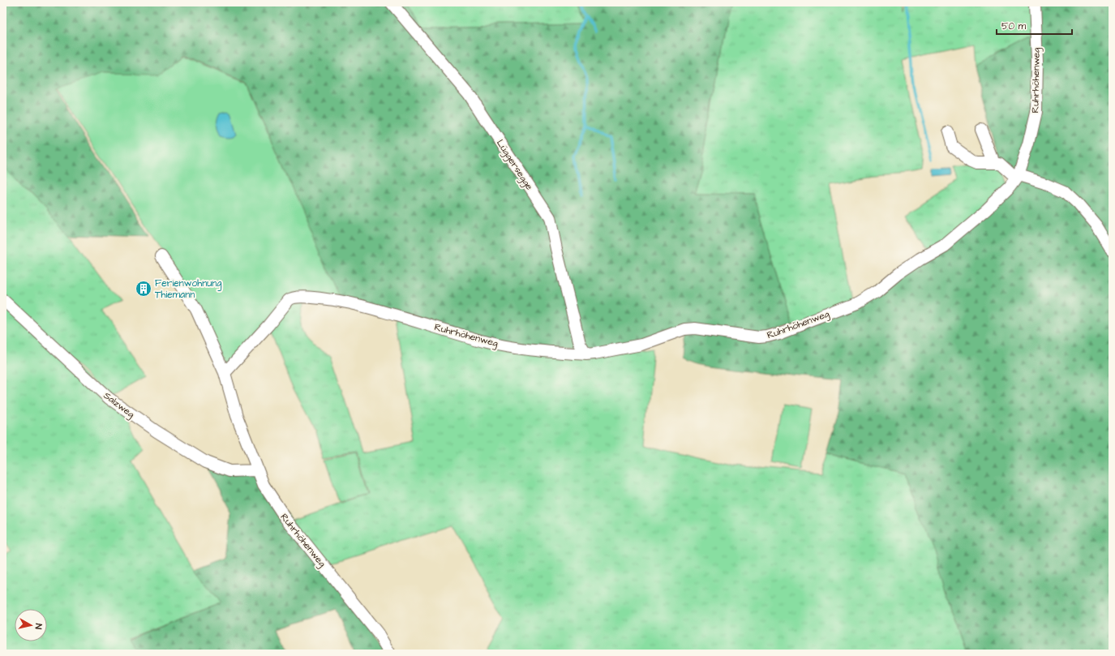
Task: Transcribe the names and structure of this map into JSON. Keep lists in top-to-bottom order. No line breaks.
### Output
{"streets":{"street":["Ruhrhöhenweg","Lüggersegge","Salzweg"]},"crossings":[["Ruhrhöhenweg","Lüggersegge"],["Ruhrhöhenweg","Salzweg"]],"places":{"building":["Ferienwohnung Thiemann"]},"scale_bar":"50 m","north":"right"}
